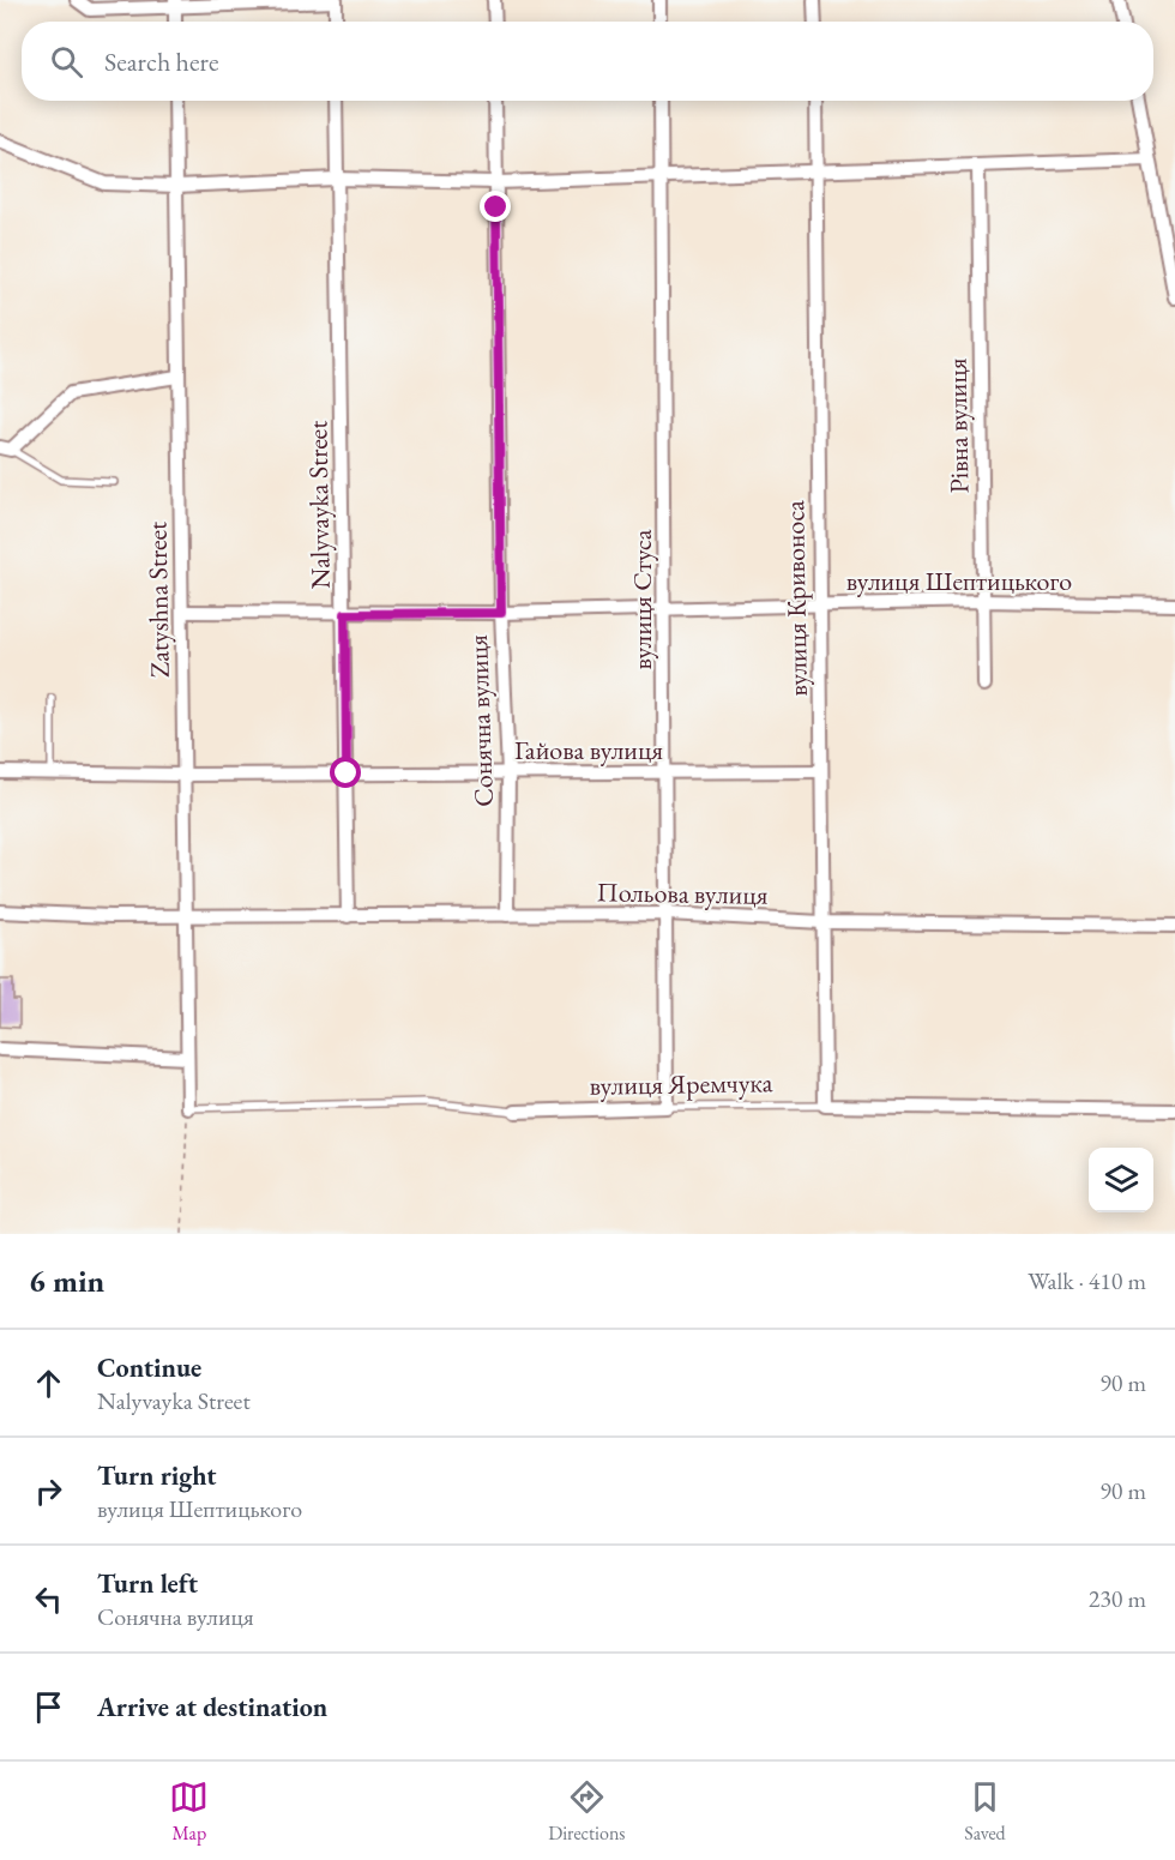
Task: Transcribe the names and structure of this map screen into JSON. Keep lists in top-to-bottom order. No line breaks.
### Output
{"streets":{"street":["Рівна вулиця","Nalyvayka Street","вулиця Шептицького","вулиця Кривоноса","Zatyshna Street","вулиця Стуса","Сонячна вулиця","Гайова вулиця","Польова вулиця","вулиця Яремчука"]},"crossings":[["Рівна вулиця","вулиця Шептицького"],["Nalyvayka Street","вулиця Шептицького"],["Nalyvayka Street","Гайова вулиця"],["Nalyvayka Street","Польова вулиця"],["вулиця Шептицького","вулиця Кривоноса"],["вулиця Шептицького","Zatyshna Street"],["вулиця Шептицького","вулиця Стуса"],["вулиця Шептицького","Сонячна вулиця"],["вулиця Кривоноса","Гайова вулиця"],["вулиця Кривоноса","Польова вулиця"],["вулиця Кривоноса","вулиця Яремчука"],["Zatyshna Street","Гайова вулиця"],["Zatyshna Street","Польова вулиця"],["Zatyshna Street","вулиця Яремчука"],["вулиця Стуса","Гайова вулиця"],["вулиця Стуса","Польова вулиця"],["вулиця Стуса","вулиця Яремчука"],["Сонячна вулиця","Гайова вулиця"],["Сонячна вулиця","Польова вулиця"]],"page":{"search":"Search here","heading":["6 min","Walk · 410 m"],"list":[["Continue","Nalyvayka Street","90 m"],["Turn right","вулиця Шептицького","90 m"],["Turn left","Сонячна вулиця","230 m"],"Arrive at destination"],"nav":["Map","Directions","Saved"]}}
